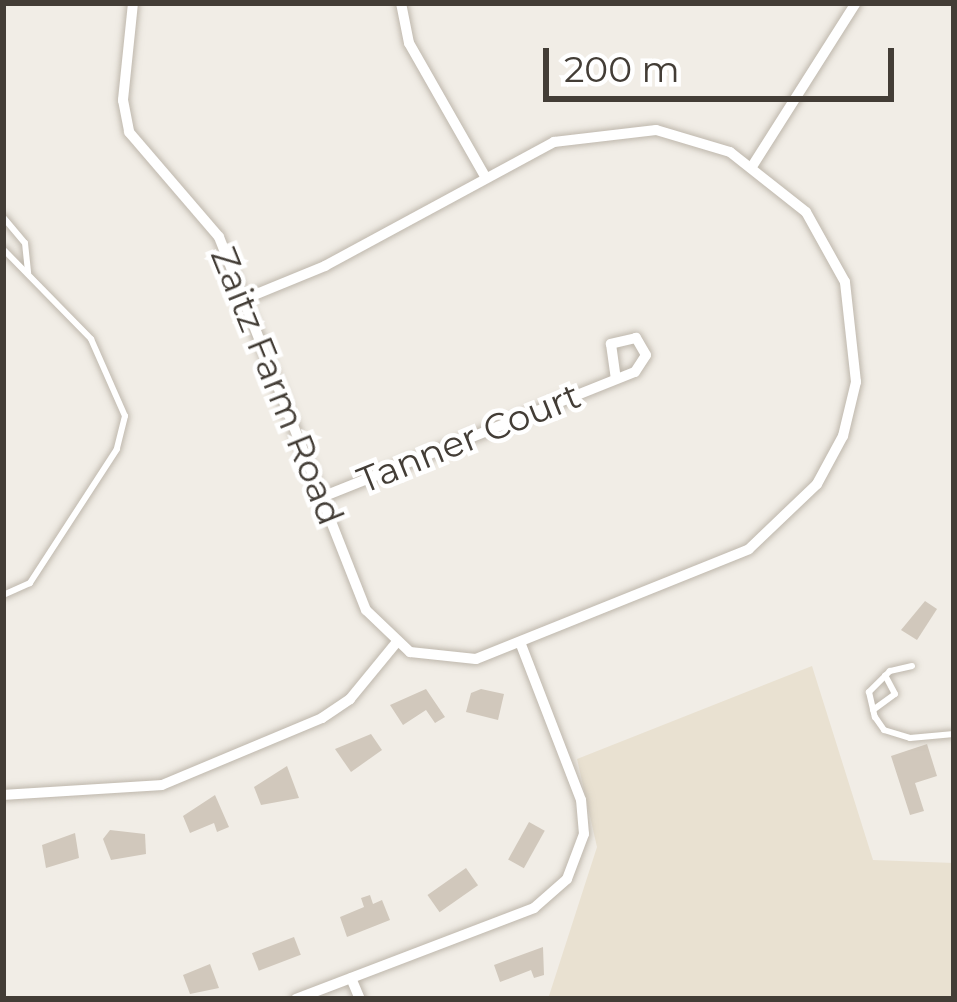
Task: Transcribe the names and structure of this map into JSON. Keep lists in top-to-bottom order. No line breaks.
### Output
{"streets":{"street":["Zaitz Farm Road","Tanner Court"]},"crossings":[["Zaitz Farm Road","Tanner Court"]],"scale_bar":"200 m"}
